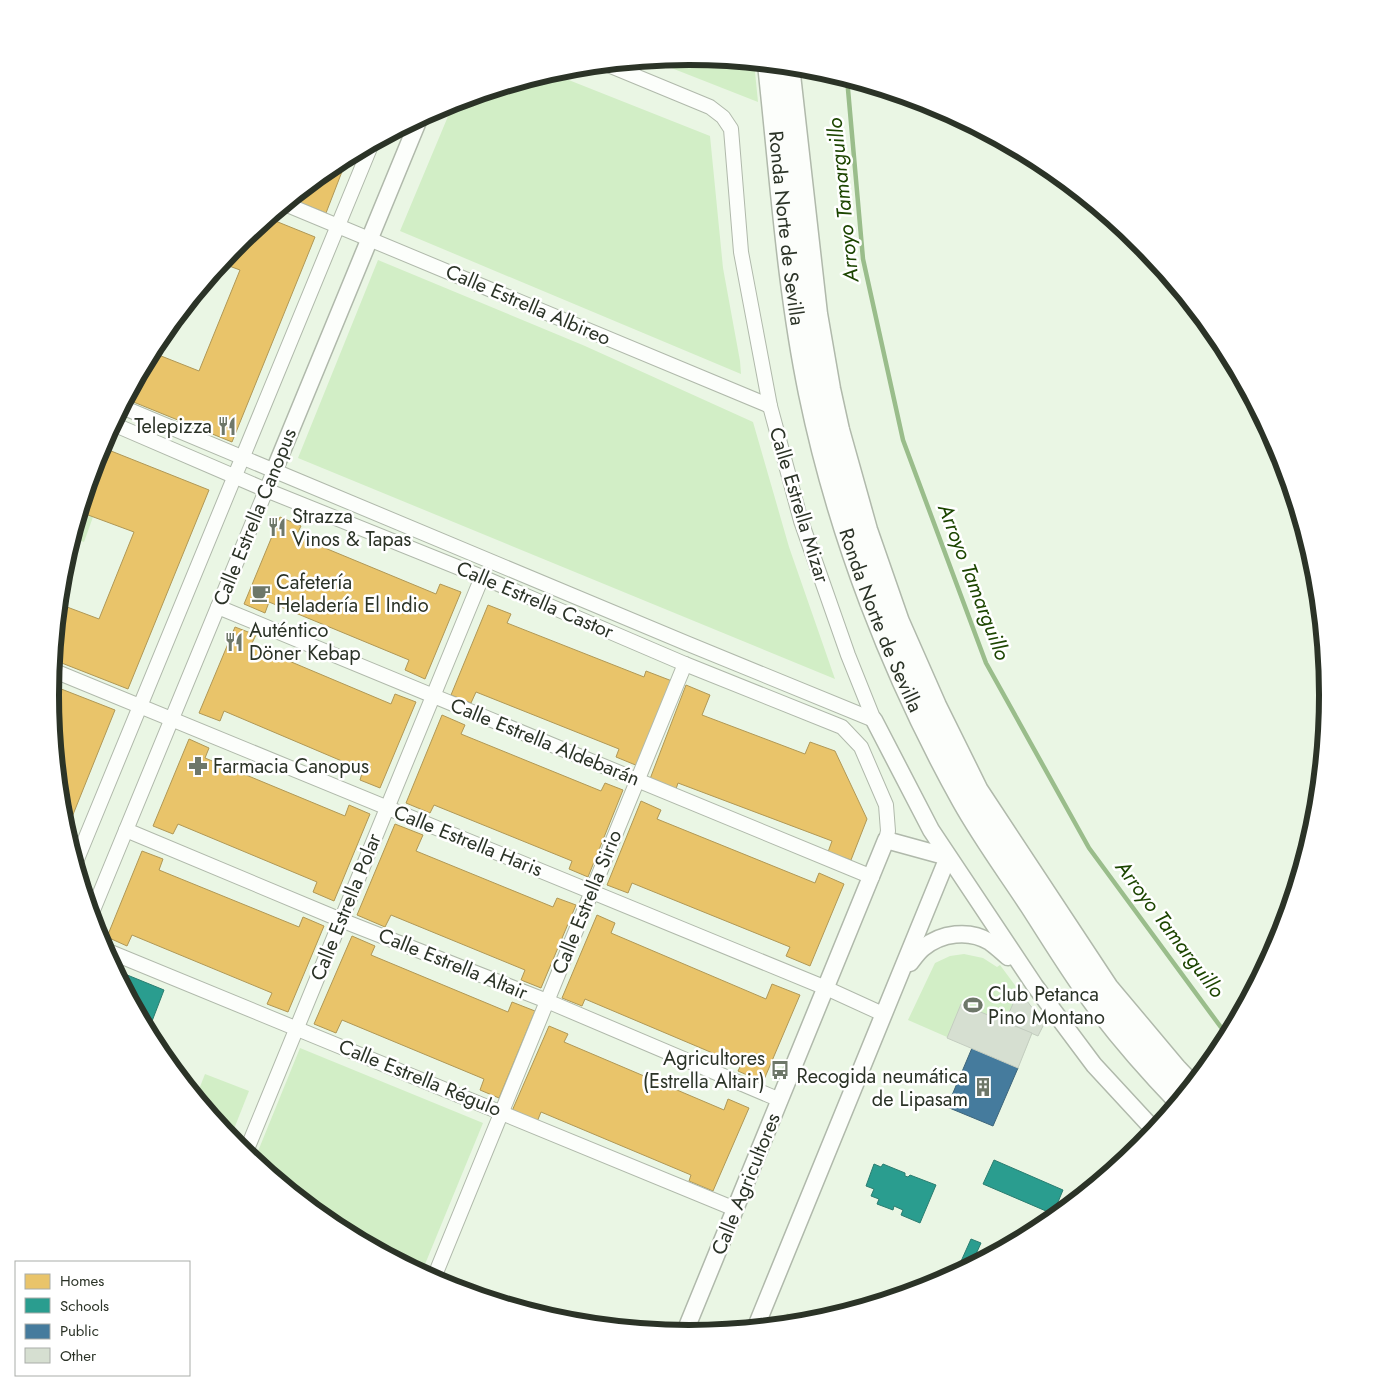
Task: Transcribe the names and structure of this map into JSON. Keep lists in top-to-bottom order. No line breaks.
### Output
{"streets":{"highway":["Ronda Norte de Sevilla"],"street":["Calle Estrella Albireo","Calle Estrella Mizar","Calle Estrella Canopus","Calle Estrella Castor","Calle Estrella Aldebarán","Calle Estrella Haris","Calle Estrella Sirio","Calle Estrella Polar","Calle Estrella Altair","Calle Estrella Régulo","Calle Agricultores"]},"crossings":[["Calle Estrella Albireo","Calle Estrella Mizar"],["Calle Estrella Albireo","Calle Estrella Canopus"],["Calle Estrella Mizar","Calle Estrella Castor"],["Calle Estrella Canopus","Calle Estrella Castor"],["Calle Estrella Canopus","Calle Estrella Aldebarán"],["Calle Estrella Canopus","Calle Estrella Haris"],["Calle Estrella Canopus","Calle Estrella Altair"],["Calle Estrella Castor","Calle Estrella Sirio"],["Calle Estrella Castor","Calle Estrella Polar"],["Calle Estrella Castor","Calle Agricultores"],["Calle Estrella Aldebarán","Calle Estrella Sirio"],["Calle Estrella Aldebarán","Calle Estrella Polar"],["Calle Estrella Aldebarán","Calle Agricultores"],["Calle Estrella Haris","Calle Estrella Sirio"],["Calle Estrella Haris","Calle Estrella Polar"],["Calle Estrella Haris","Calle Agricultores"],["Calle Estrella Sirio","Calle Estrella Altair"],["Calle Estrella Sirio","Calle Estrella Régulo"],["Calle Estrella Polar","Calle Estrella Altair"],["Calle Estrella Polar","Calle Estrella Régulo"],["Calle Estrella Altair","Calle Agricultores"],["Calle Estrella Régulo","Calle Agricultores"]],"water":["Arroyo Tamarguillo"],"places":{"restaurant":["Telepizza","Strazza Vinos & Tapas","Auténtico Döner Kebap"],"cafe":["Cafetería Heladería El Indio"],"pharmacy":["Farmacia Canopus"],"sports":["Club Petanca Pino Montano"],"bus stop":["Agricultores (Estrella Altair)"],"building":["Recogida neumática de Lipasam"]},"legend":["Homes","Schools","Public","Other"]}
